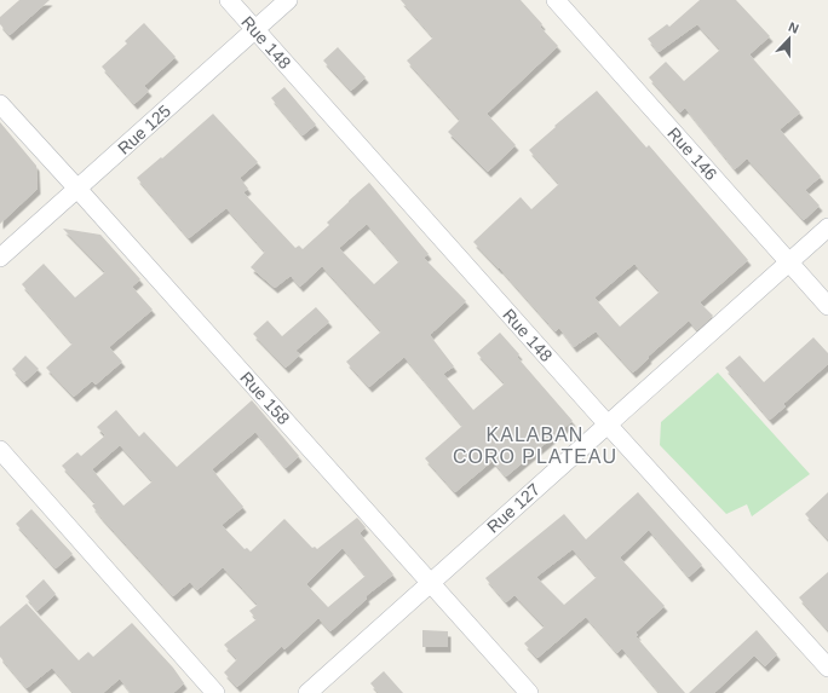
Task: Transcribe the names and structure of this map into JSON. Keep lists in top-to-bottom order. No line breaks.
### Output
{"streets":{"street":["Rue 148","Rue 125","Rue 146","Rue 158","Rue 127"]},"crossings":[["Rue 148","Rue 125"],["Rue 148","Rue 127"],["Rue 125","Rue 158"],["Rue 146","Rue 127"],["Rue 158","Rue 127"]],"districts":["KALABAN CORO PLATEAU"],"north":"top"}
